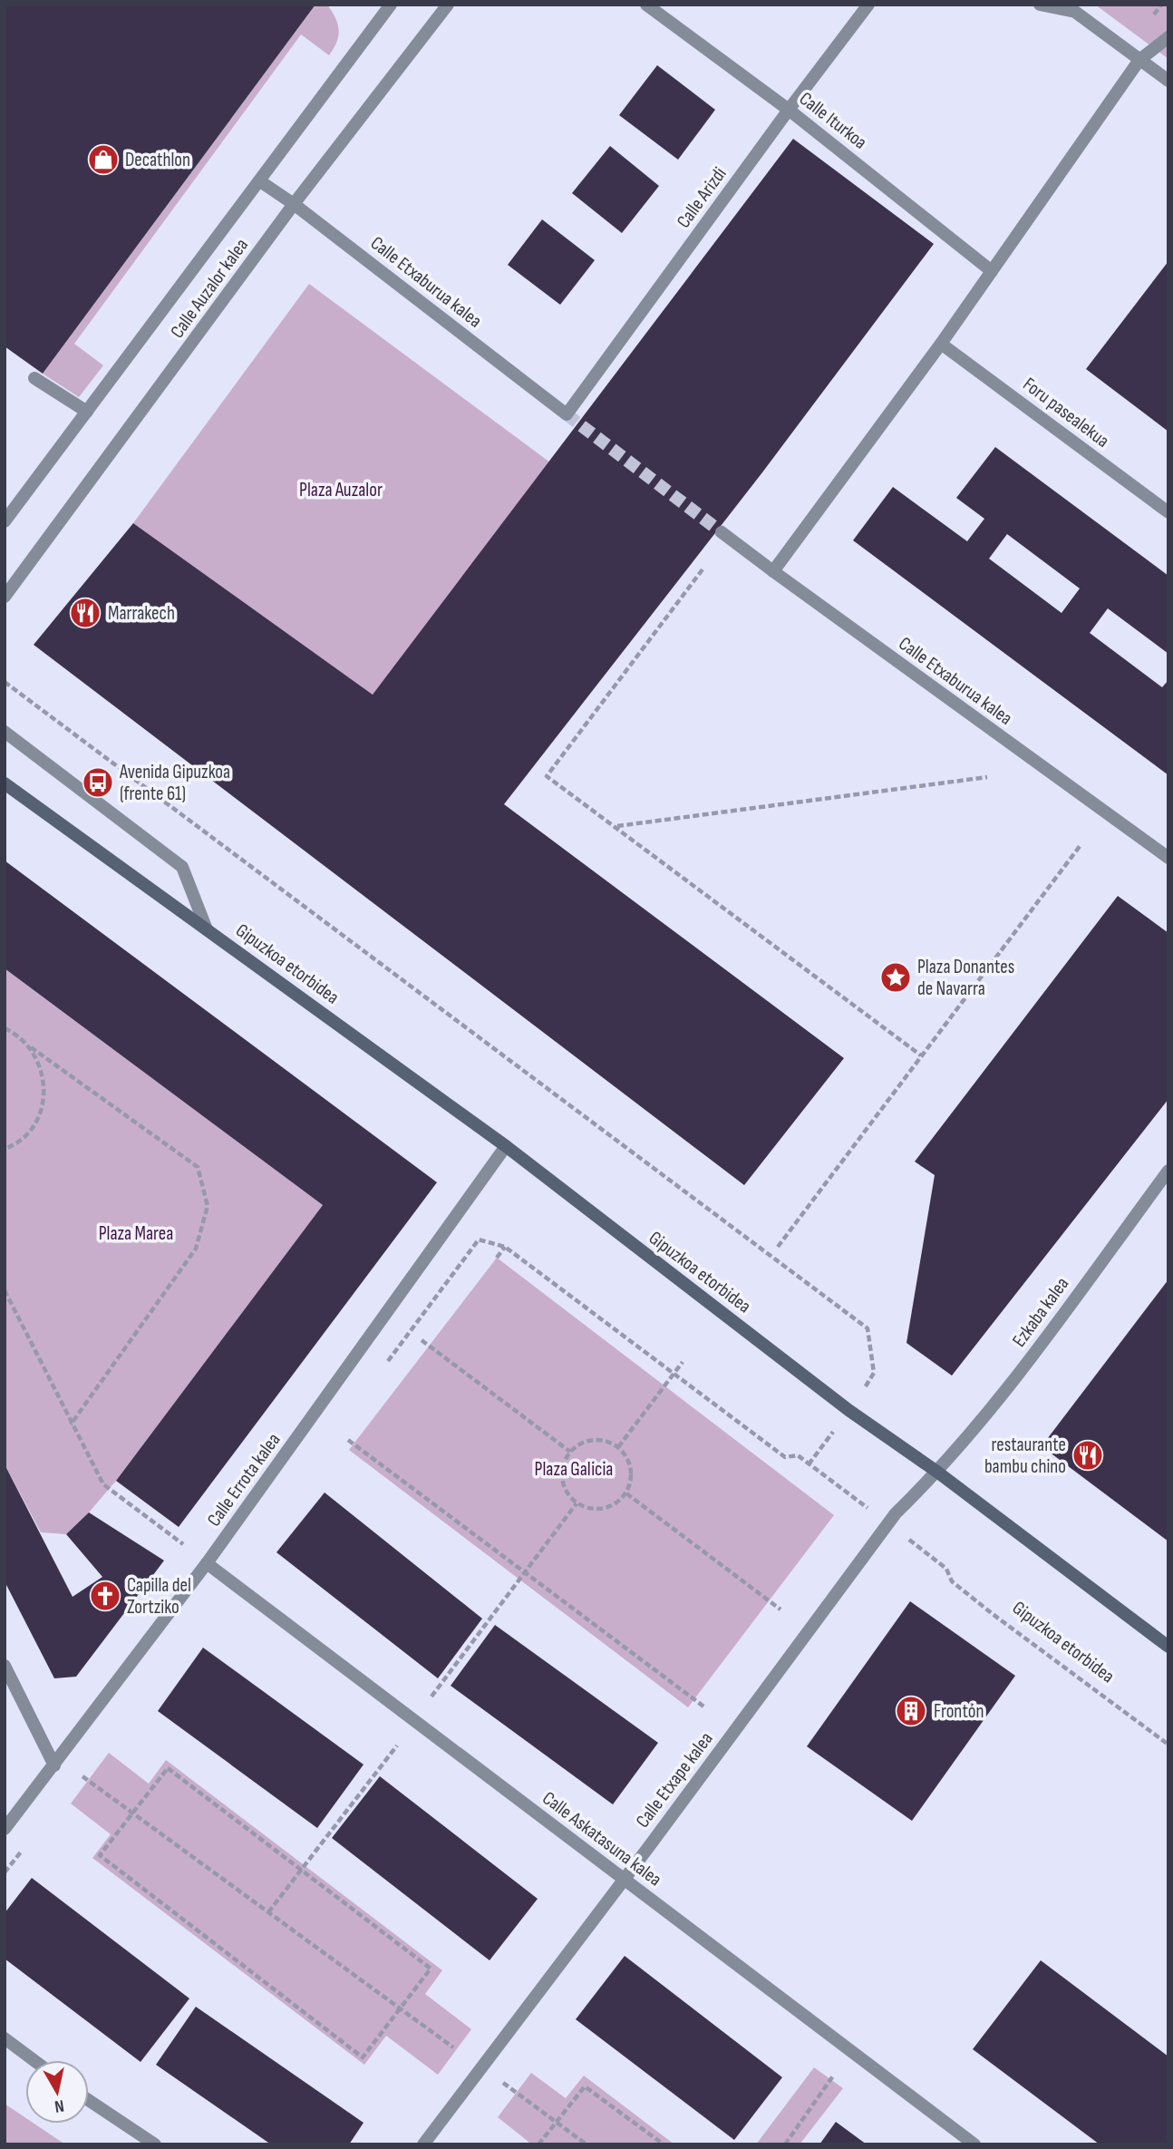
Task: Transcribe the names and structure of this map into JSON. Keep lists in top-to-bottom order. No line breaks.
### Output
{"streets":{"main road":["Gipuzkoa etorbidea"],"street":["Calle Iturkoa","Calle Arizdi","Calle Etxaburua kalea","Calle Auzalor kalea","Foru pasealekua","Ezkaba kalea","Calle Errota kalea","Calle Etxape kalea","Calle Askatasuna kalea"]},"crossings":[["Calle Iturkoa","Calle Arizdi"],["Calle Arizdi","Calle Etxaburua kalea"],["Calle Etxaburua kalea","Calle Auzalor kalea"],["Gipuzkoa etorbidea","Ezkaba kalea"],["Gipuzkoa etorbidea","Calle Errota kalea"],["Gipuzkoa etorbidea","Calle Etxape kalea"],["Ezkaba kalea","Calle Etxape kalea"],["Calle Errota kalea","Calle Askatasuna kalea"],["Calle Etxape kalea","Calle Askatasuna kalea"]],"parks":["Plaza Auzalor","Plaza Marea","Plaza Galicia"],"places":{"shop":["Decathlon"],"restaurant":["Marrakech","restaurante bambu chino"],"bus stop":["Avenida Gipuzkoa (frente 61)"],"place":["Plaza Donantes de Navarra"],"church":["Capilla del Zortziko"],"building":["Frontón"]},"north":"bottom"}
